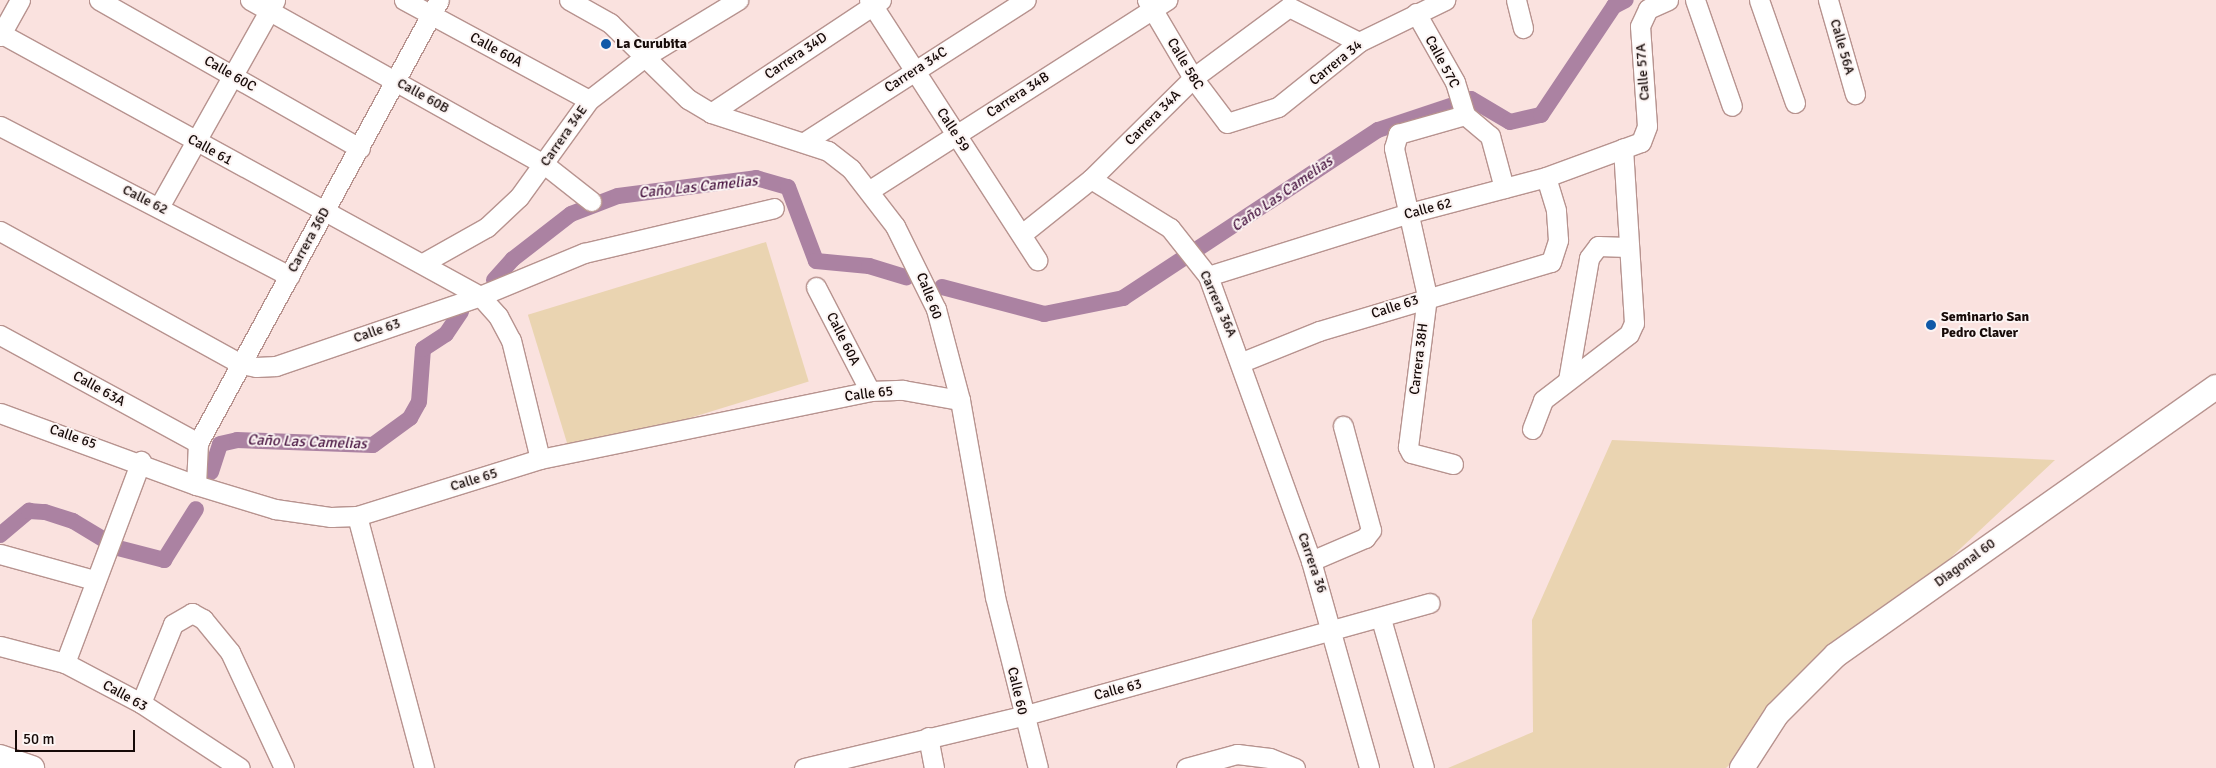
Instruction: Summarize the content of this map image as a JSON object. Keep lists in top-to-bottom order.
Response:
{
  "streets": {
    "main road": ["Diagonal 60"],
    "street": [
      "Calle 56A",
      "Calle 60A",
      "Carrera 34D",
      "Calle 57C",
      "Carrera 34",
      "Calle 58C",
      "Carrera 34C",
      "Calle 57A",
      "Calle 60C",
      "Carrera 34B",
      "Calle 60B",
      "Carrera 34A",
      "Calle 59",
      "Carrera 34E",
      "Calle 61",
      "Calle 62",
      "Carrera 36D",
      "Calle 60",
      "Carrera 36A",
      "Calle 63",
      "Carrera 38H",
      "Calle 63A",
      "Calle 65",
      "Carrera 36"
    ]
  },
  "crossings": [
    ["Calle 60A", "Carrera 34E"],
    ["Calle 60A", "Carrera 36D"],
    ["Calle 60A", "Calle 65"],
    ["Carrera 34D", "Calle 59"],
    ["Carrera 34D", "Calle 60"],
    ["Calle 57C", "Carrera 34"],
    ["Calle 57C", "Carrera 38H"],
    ["Carrera 34", "Calle 58C"],
    ["Carrera 34", "Carrera 34A"],
    ["Calle 58C", "Carrera 34B"],
    ["Calle 58C", "Carrera 34A"],
    ["Carrera 34C", "Calle 59"],
    ["Carrera 34C", "Calle 60"],
    ["Calle 57A", "Calle 62"],
    ["Calle 60C", "Carrera 36D"],
    ["Carrera 34B", "Calle 59"],
    ["Carrera 34B", "Calle 60"],
    ["Calle 60B", "Carrera 34E"],
    ["Calle 60B", "Carrera 36D"],
    ["Carrera 34A", "Calle 59"],
    ["Carrera 34A", "Carrera 36A"],
    ["Carrera 34E", "Calle 61"],
    ["Carrera 34E", "Calle 60"],
    ["Calle 61", "Carrera 36D"],
    ["Calle 62", "Carrera 36D"],
    ["Calle 62", "Carrera 36A"],
    ["Calle 62", "Calle 63"],
    ["Calle 62", "Carrera 38H"],
    ["Carrera 36D", "Calle 63"],
    ["Carrera 36D", "Calle 63A"],
    ["Carrera 36D", "Calle 65"],
    ["Calle 60", "Calle 63"],
    ["Calle 60", "Calle 65"],
    ["Carrera 36A", "Calle 63"],
    ["Carrera 36A", "Carrera 36"],
    ["Calle 63", "Carrera 38H"],
    ["Calle 63", "Carrera 36"]
  ],
  "water": ["Caño Las Camelias"],
  "places": ["La Curubita", "Seminario San Pedro Claver"],
  "scale_bar": "50 m"
}
